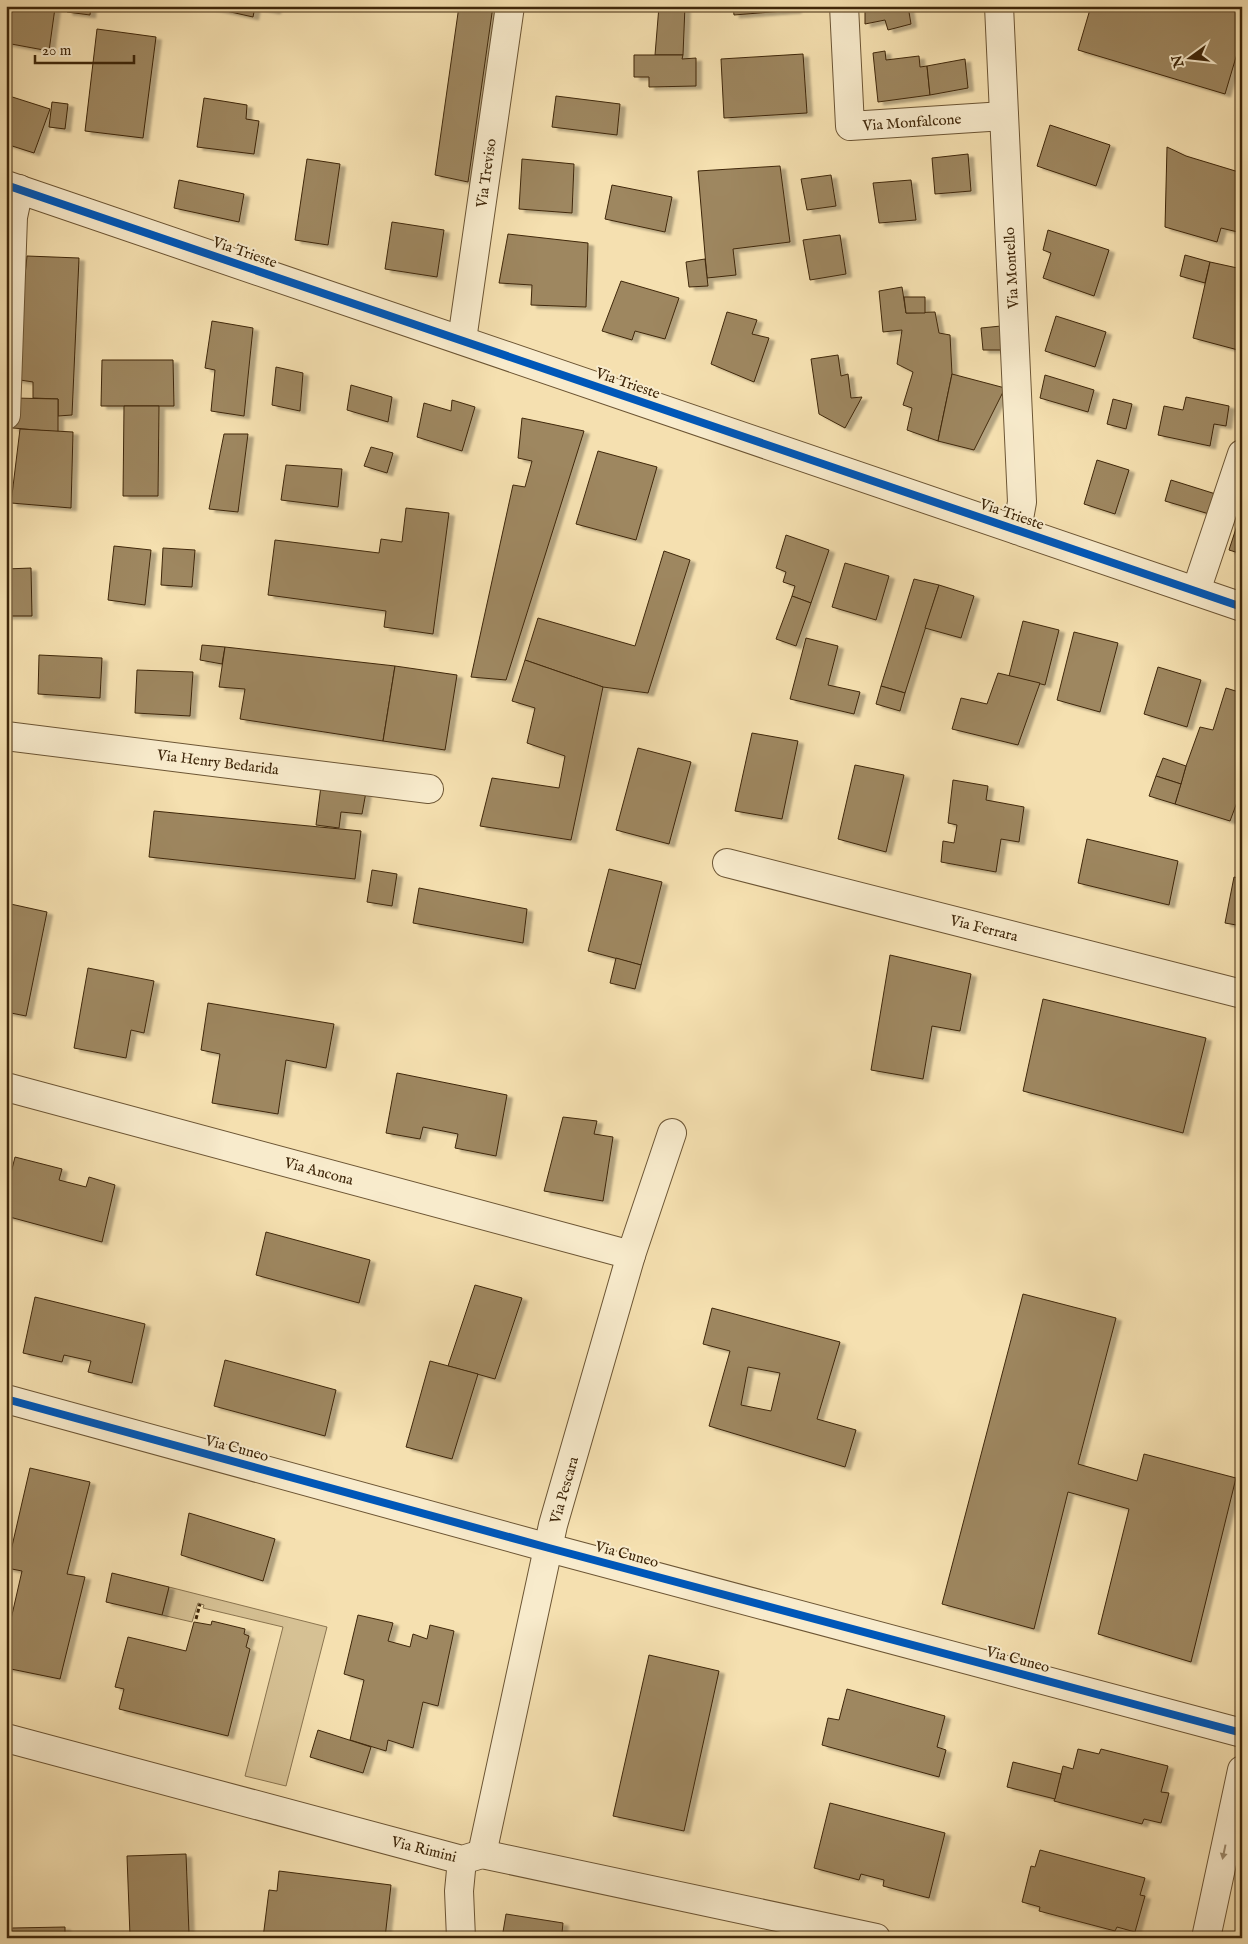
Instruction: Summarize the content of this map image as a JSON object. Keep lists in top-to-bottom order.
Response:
{
  "streets": {
    "street": [
      "Via Monfalcone",
      "Via Treviso",
      "Via Trieste",
      "Via Montello",
      "Via Henry Bedarida",
      "Via Ferrara",
      "Via Ancona",
      "Via Cuneo",
      "Via Pescara",
      "Via Rimini"
    ]
  },
  "crossings": [
    ["Via Monfalcone", "Via Montello"],
    ["Via Treviso", "Via Trieste"],
    ["Via Trieste", "Via Montello"],
    ["Via Ancona", "Via Pescara"],
    ["Via Cuneo", "Via Pescara"],
    ["Via Pescara", "Via Rimini"]
  ],
  "scale_bar": "20 m",
  "north": "left"
}
